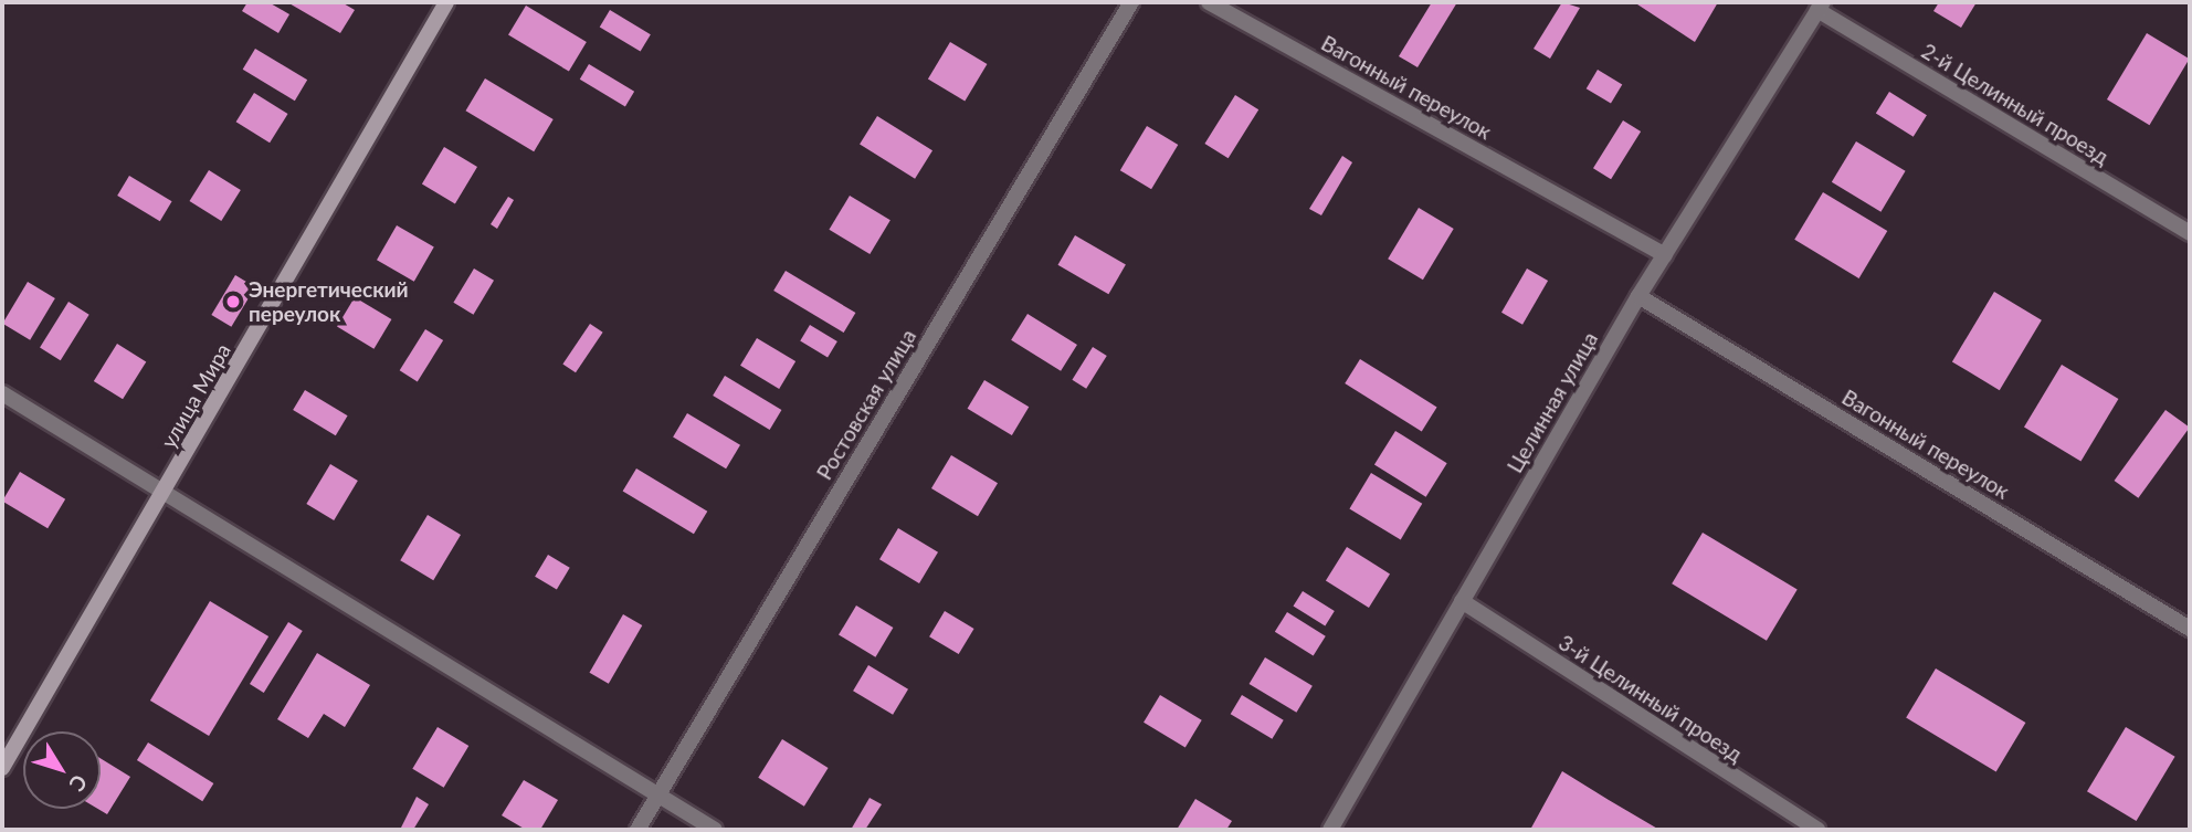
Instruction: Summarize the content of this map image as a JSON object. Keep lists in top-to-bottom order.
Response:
{
  "streets": {
    "street": [
      "Вагонный переулок",
      "2-й Целинный проезд",
      "улица Мира",
      "Целинная улица",
      "Ростовская улица",
      "3-й Целинный проезд"
    ]
  },
  "crossings": [
    ["Вагонный переулок", "Целинная улица"],
    ["2-й Целинный проезд", "Целинная улица"],
    ["Целинная улица", "3-й Целинный проезд"]
  ],
  "places": ["Энергетический переулок"],
  "north": "bottom right"
}
